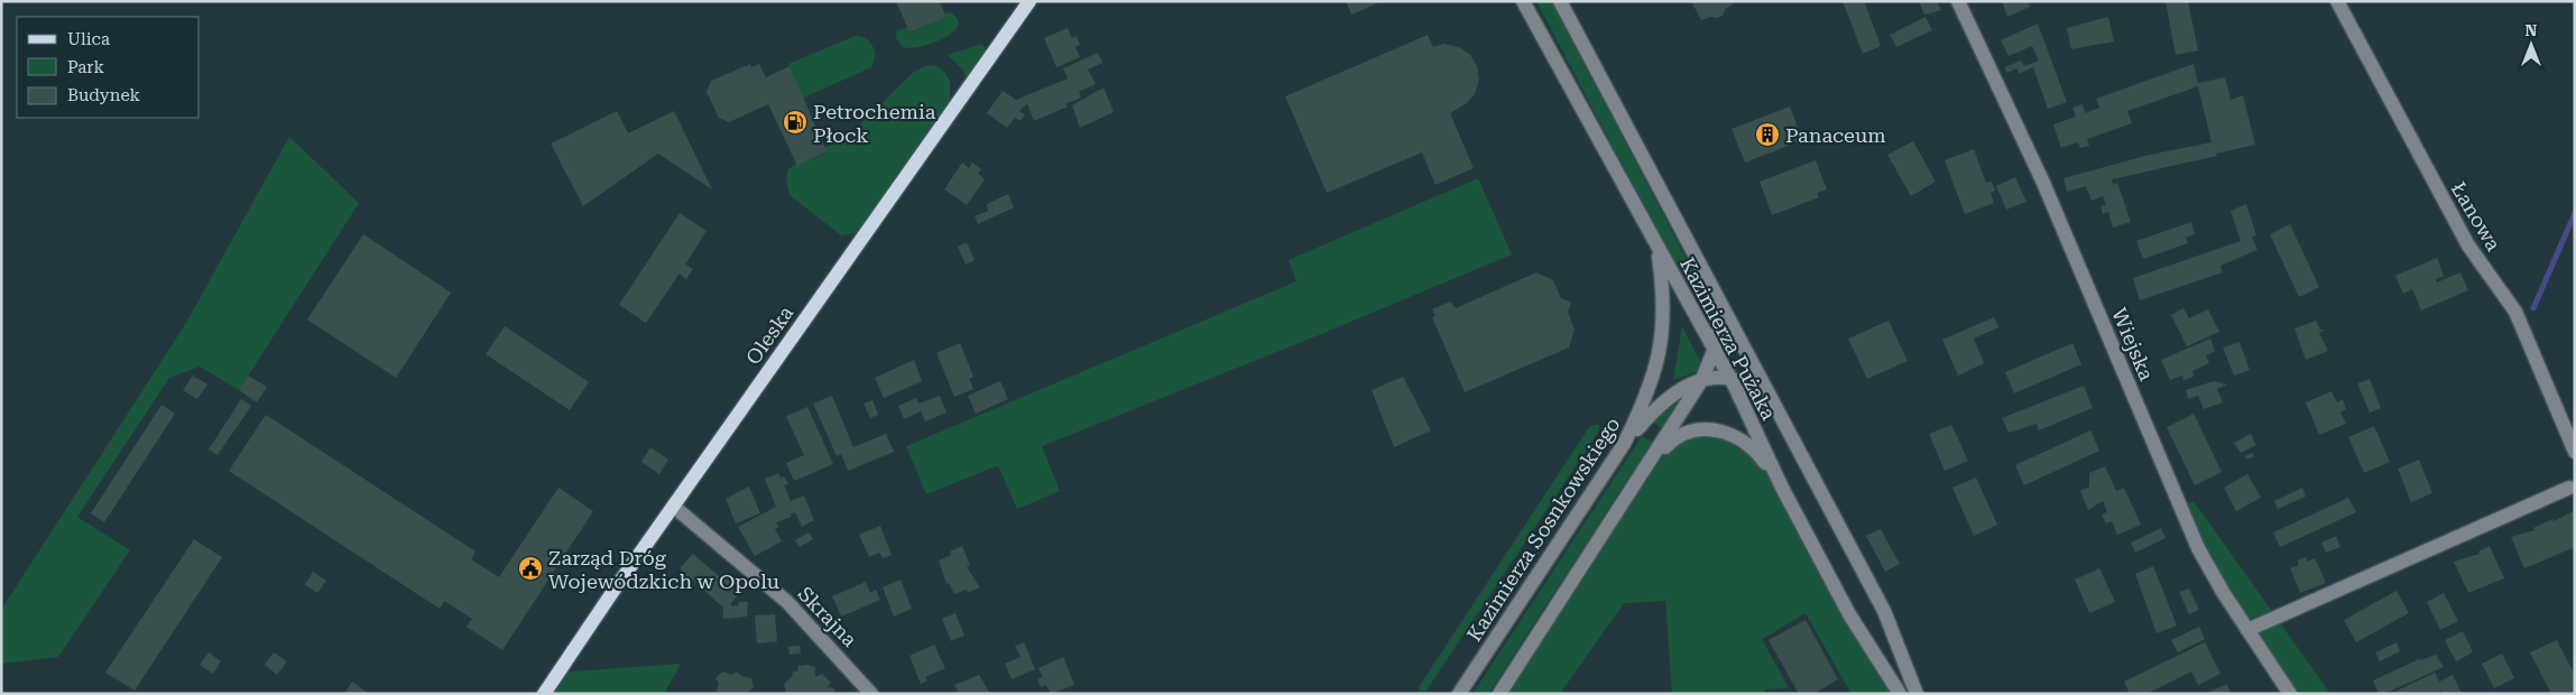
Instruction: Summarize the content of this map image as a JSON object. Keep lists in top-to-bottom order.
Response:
{
  "streets": {
    "main road": ["Oleska"],
    "street": [
      "Łanowa",
      "Kazimierza Pużaka",
      "Wiejska",
      "Kazimierza Sosnkowskiego",
      "Skrajna"
    ]
  },
  "crossings": [
    ["Oleska", "Skrajna"],
    ["Kazimierza Pużaka", "Kazimierza Sosnkowskiego"]
  ],
  "places": {
    "fuel station": ["Petrochemia Płock"],
    "building": ["Panaceum"],
    "public building": ["Zarząd Dróg Wojewódzkich w Opolu"]
  },
  "legend": ["Ulica", "Park", "Budynek"],
  "north": "top"
}
